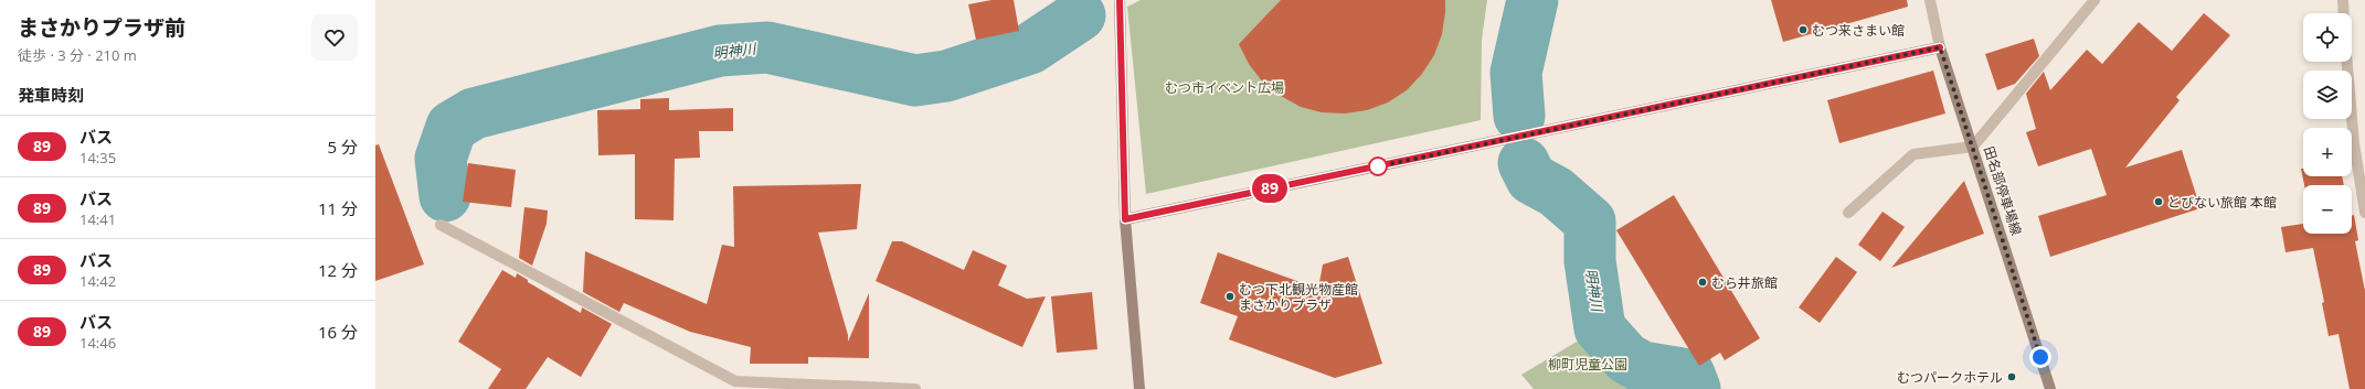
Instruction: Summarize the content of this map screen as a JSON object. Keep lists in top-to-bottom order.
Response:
{
  "streets": {
    "street": ["田名部停車場線"]
  },
  "water": ["明神川"],
  "parks": ["むつ市イベント広場", "柳町児童公園"],
  "places": [
    "むつ来さまい館",
    "とびない旅館 本館",
    "むら井旅館",
    "むつ下北観光物産館 まさかりプラザ",
    "むつパークホテル"
  ],
  "lines": ["bus line 89"],
  "page": {
    "heading": [
      ["まさかりプラザ前", "徒歩 · 3 分 · 210 m"],
      "発車時刻"
    ],
    "on_map": "89",
    "map_buttons": ["+", "−"],
    "list": [
      {
        "mark": "89",
        "name": "バス",
        "note": "14:35",
        "value": "5 分"
      },
      {
        "mark": "89",
        "name": "バス",
        "note": "14:41",
        "value": "11 分"
      },
      {
        "mark": "89",
        "name": "バス",
        "note": "14:42",
        "value": "12 分"
      },
      {
        "mark": "89",
        "name": "バス",
        "note": "14:46",
        "value": "16 分"
      }
    ]
  }
}
